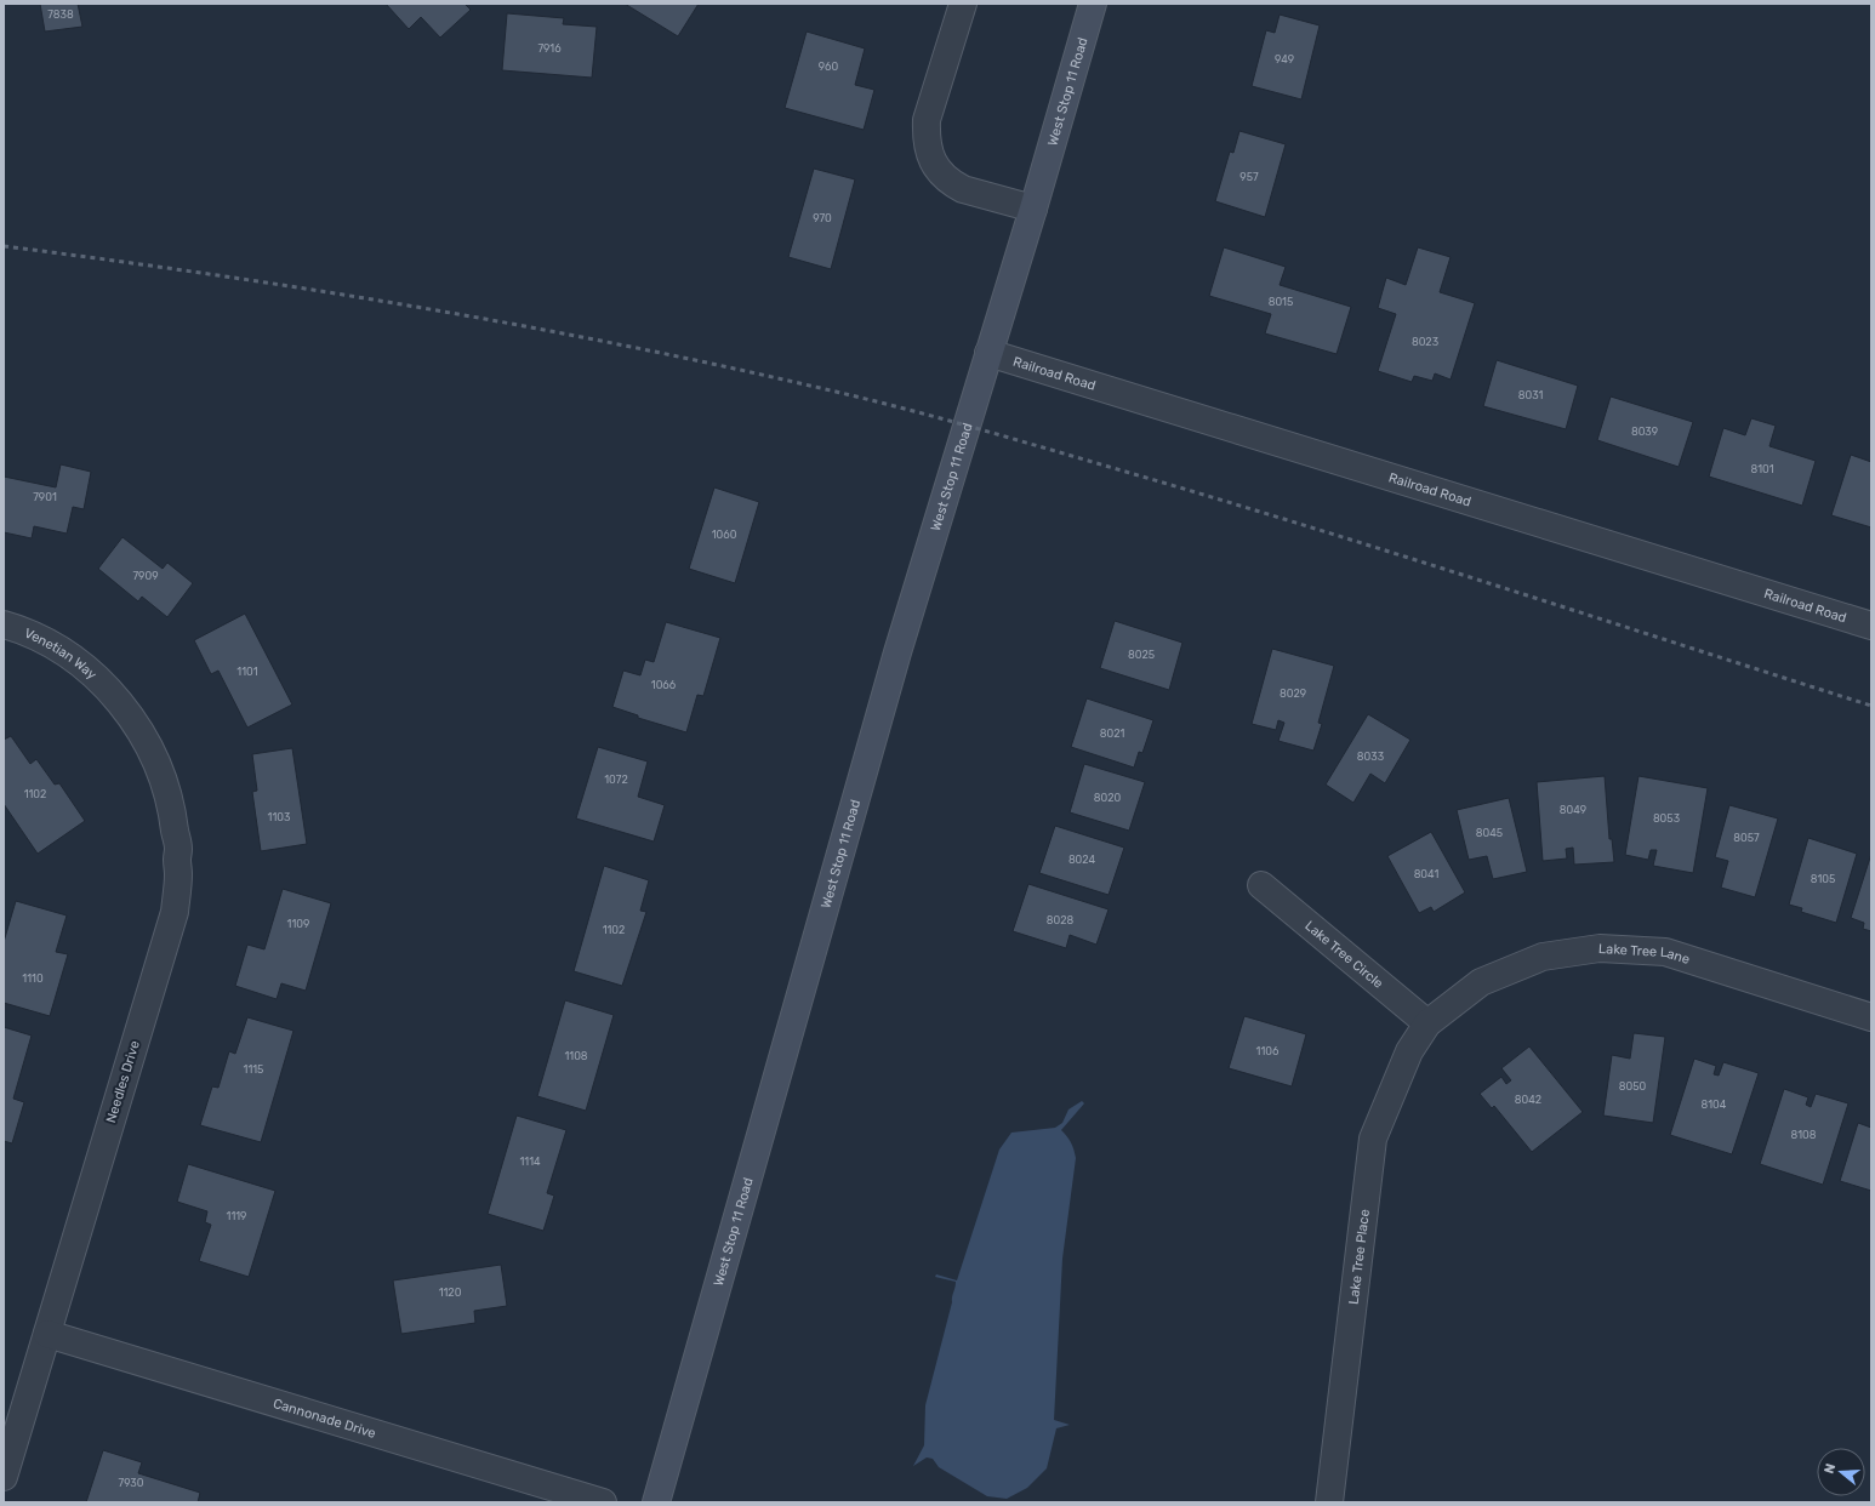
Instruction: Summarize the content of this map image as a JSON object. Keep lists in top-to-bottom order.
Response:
{
  "streets": {
    "main road": ["West Stop 11 Road"],
    "street": [
      "Railroad Road",
      "Venetian Way",
      "Lake Tree Circle",
      "Lake Tree Lane",
      "Needles Drive",
      "Lake Tree Place",
      "Cannonade Drive"
    ]
  },
  "crossings": [
    ["West Stop 11 Road", "Railroad Road"],
    ["Venetian Way", "Needles Drive"],
    ["Lake Tree Circle", "Lake Tree Lane"],
    ["Lake Tree Circle", "Lake Tree Place"],
    ["Lake Tree Lane", "Lake Tree Place"],
    ["Needles Drive", "Cannonade Drive"]
  ],
  "house_numbers": [
    "7838",
    "7916",
    "949",
    "960",
    "957",
    "970",
    "8015",
    "8023",
    "8031",
    "8039",
    "8101",
    "7901",
    "1060",
    "7909",
    "8025",
    "1101",
    "1066",
    "8029",
    "8021",
    "8033",
    "1072",
    "1102",
    "8020",
    "8049",
    "1103",
    "8053",
    "8045",
    "8057",
    "8024",
    "8041",
    "8105",
    "8028",
    "1109",
    "1102",
    "1110",
    "1106",
    "1108",
    "1115",
    "8050",
    "8042",
    "8104",
    "8108",
    "1114",
    "1119",
    "1120",
    "7930"
  ],
  "north": "left"
}
